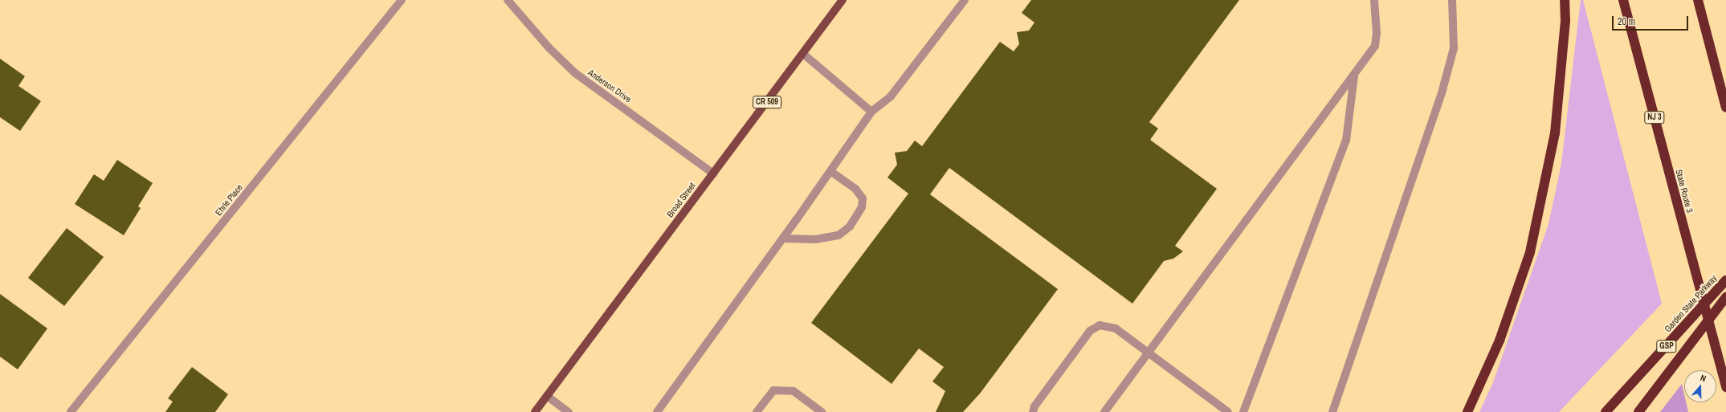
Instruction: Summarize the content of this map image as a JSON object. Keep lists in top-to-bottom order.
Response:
{
  "streets": {
    "highway": [
      "NJ 3",
      "State Route 3",
      "Garden State Parkway",
      "GSP"
    ],
    "main road": ["CR 509", "Broad Street"],
    "street": ["Anderson Drive", "Ehrle Place"]
  },
  "crossings": [
    ["Anderson Drive", "Broad Street"]
  ],
  "scale_bar": "20 m",
  "north": "top"
}
